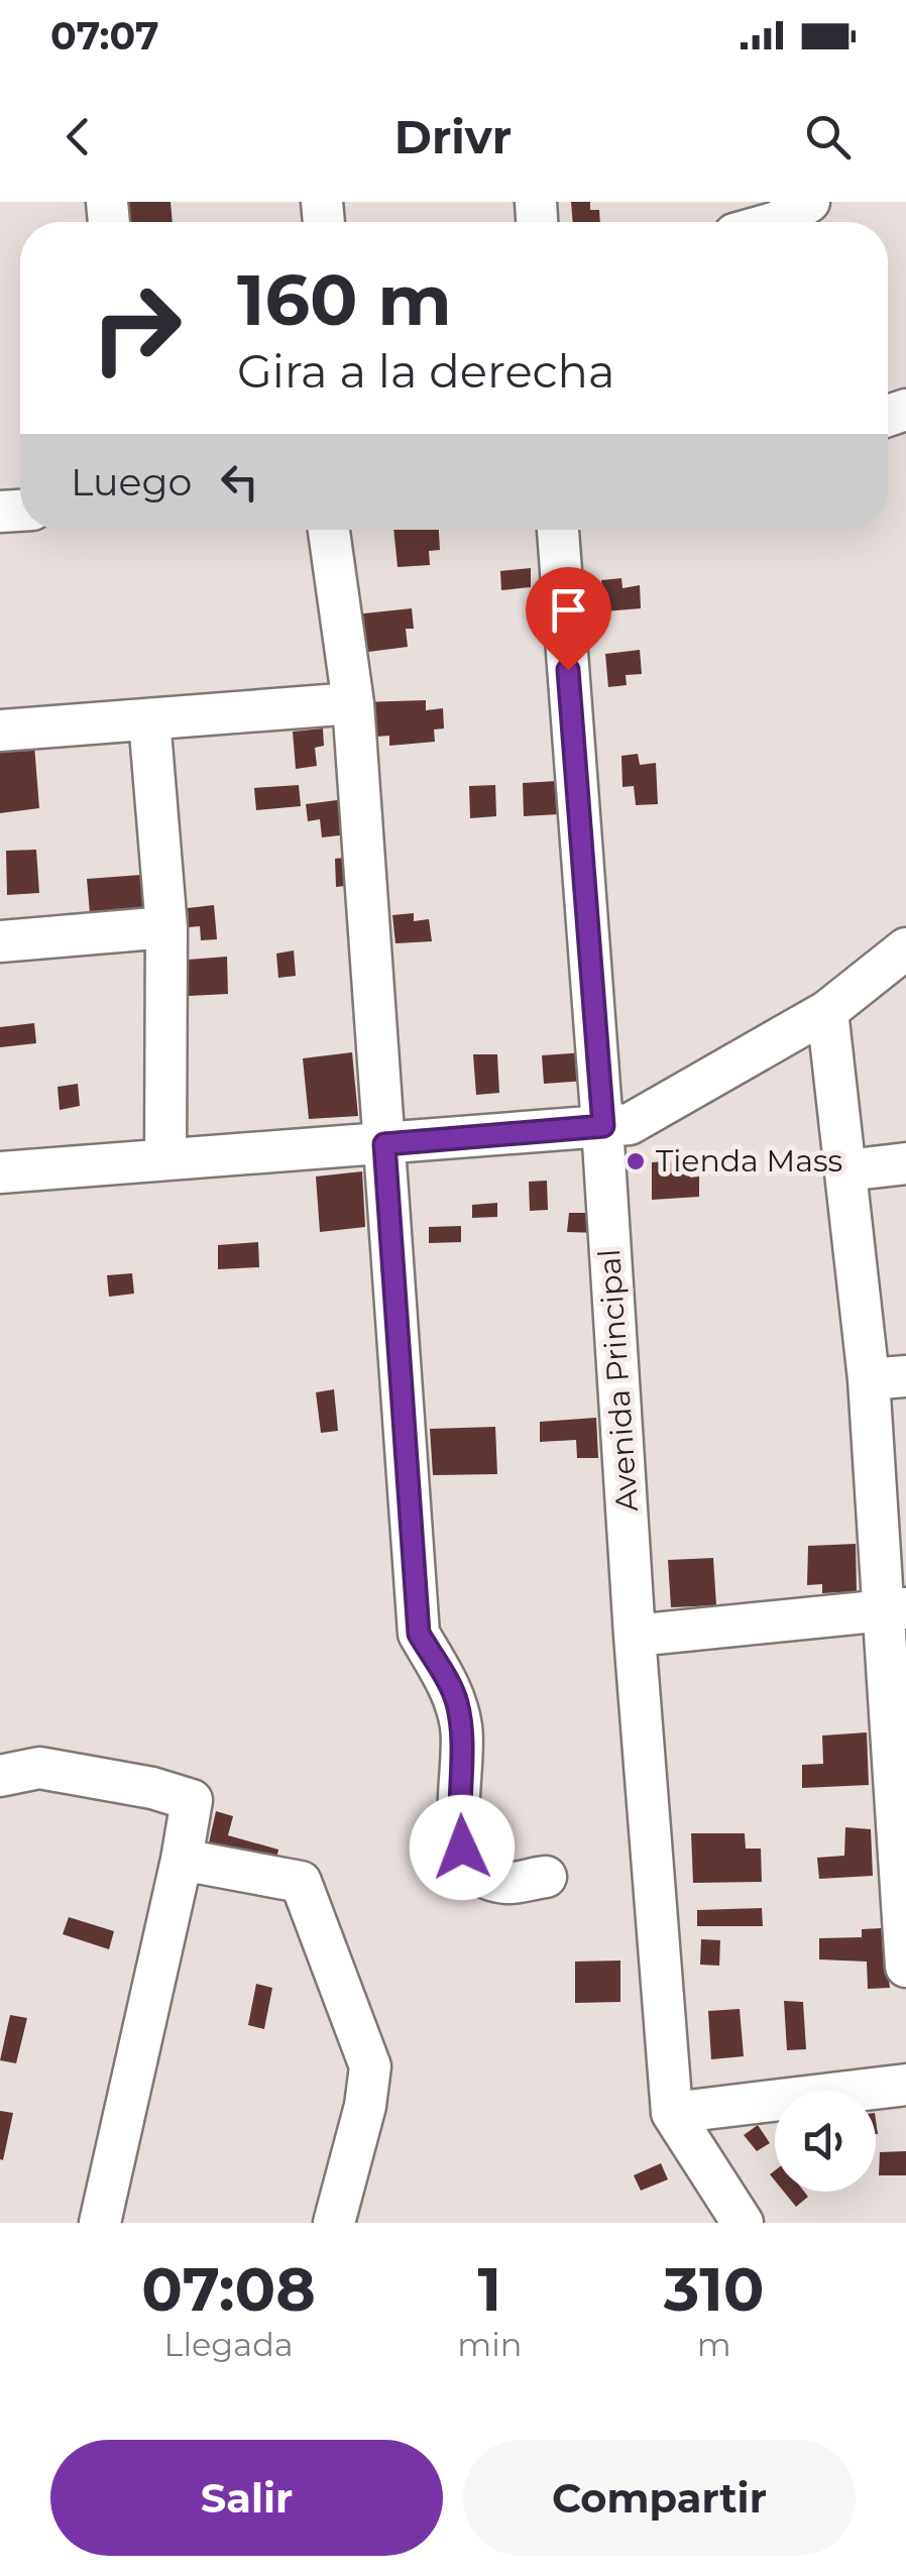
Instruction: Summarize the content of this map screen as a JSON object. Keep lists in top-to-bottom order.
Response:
{
  "streets": {
    "street": ["Avenida Principal"]
  },
  "places": ["Tienda Mass"],
  "page": {
    "status": "07:07",
    "header": "Drivr",
    "turn": ["160 m", "Gira a la derecha"],
    "then": "Luego",
    "eta": [
      "07:08",
      "Llegada",
      "1",
      "min",
      "310",
      "m"
    ],
    "buttons": ["Salir", "Compartir"]
  }
}
